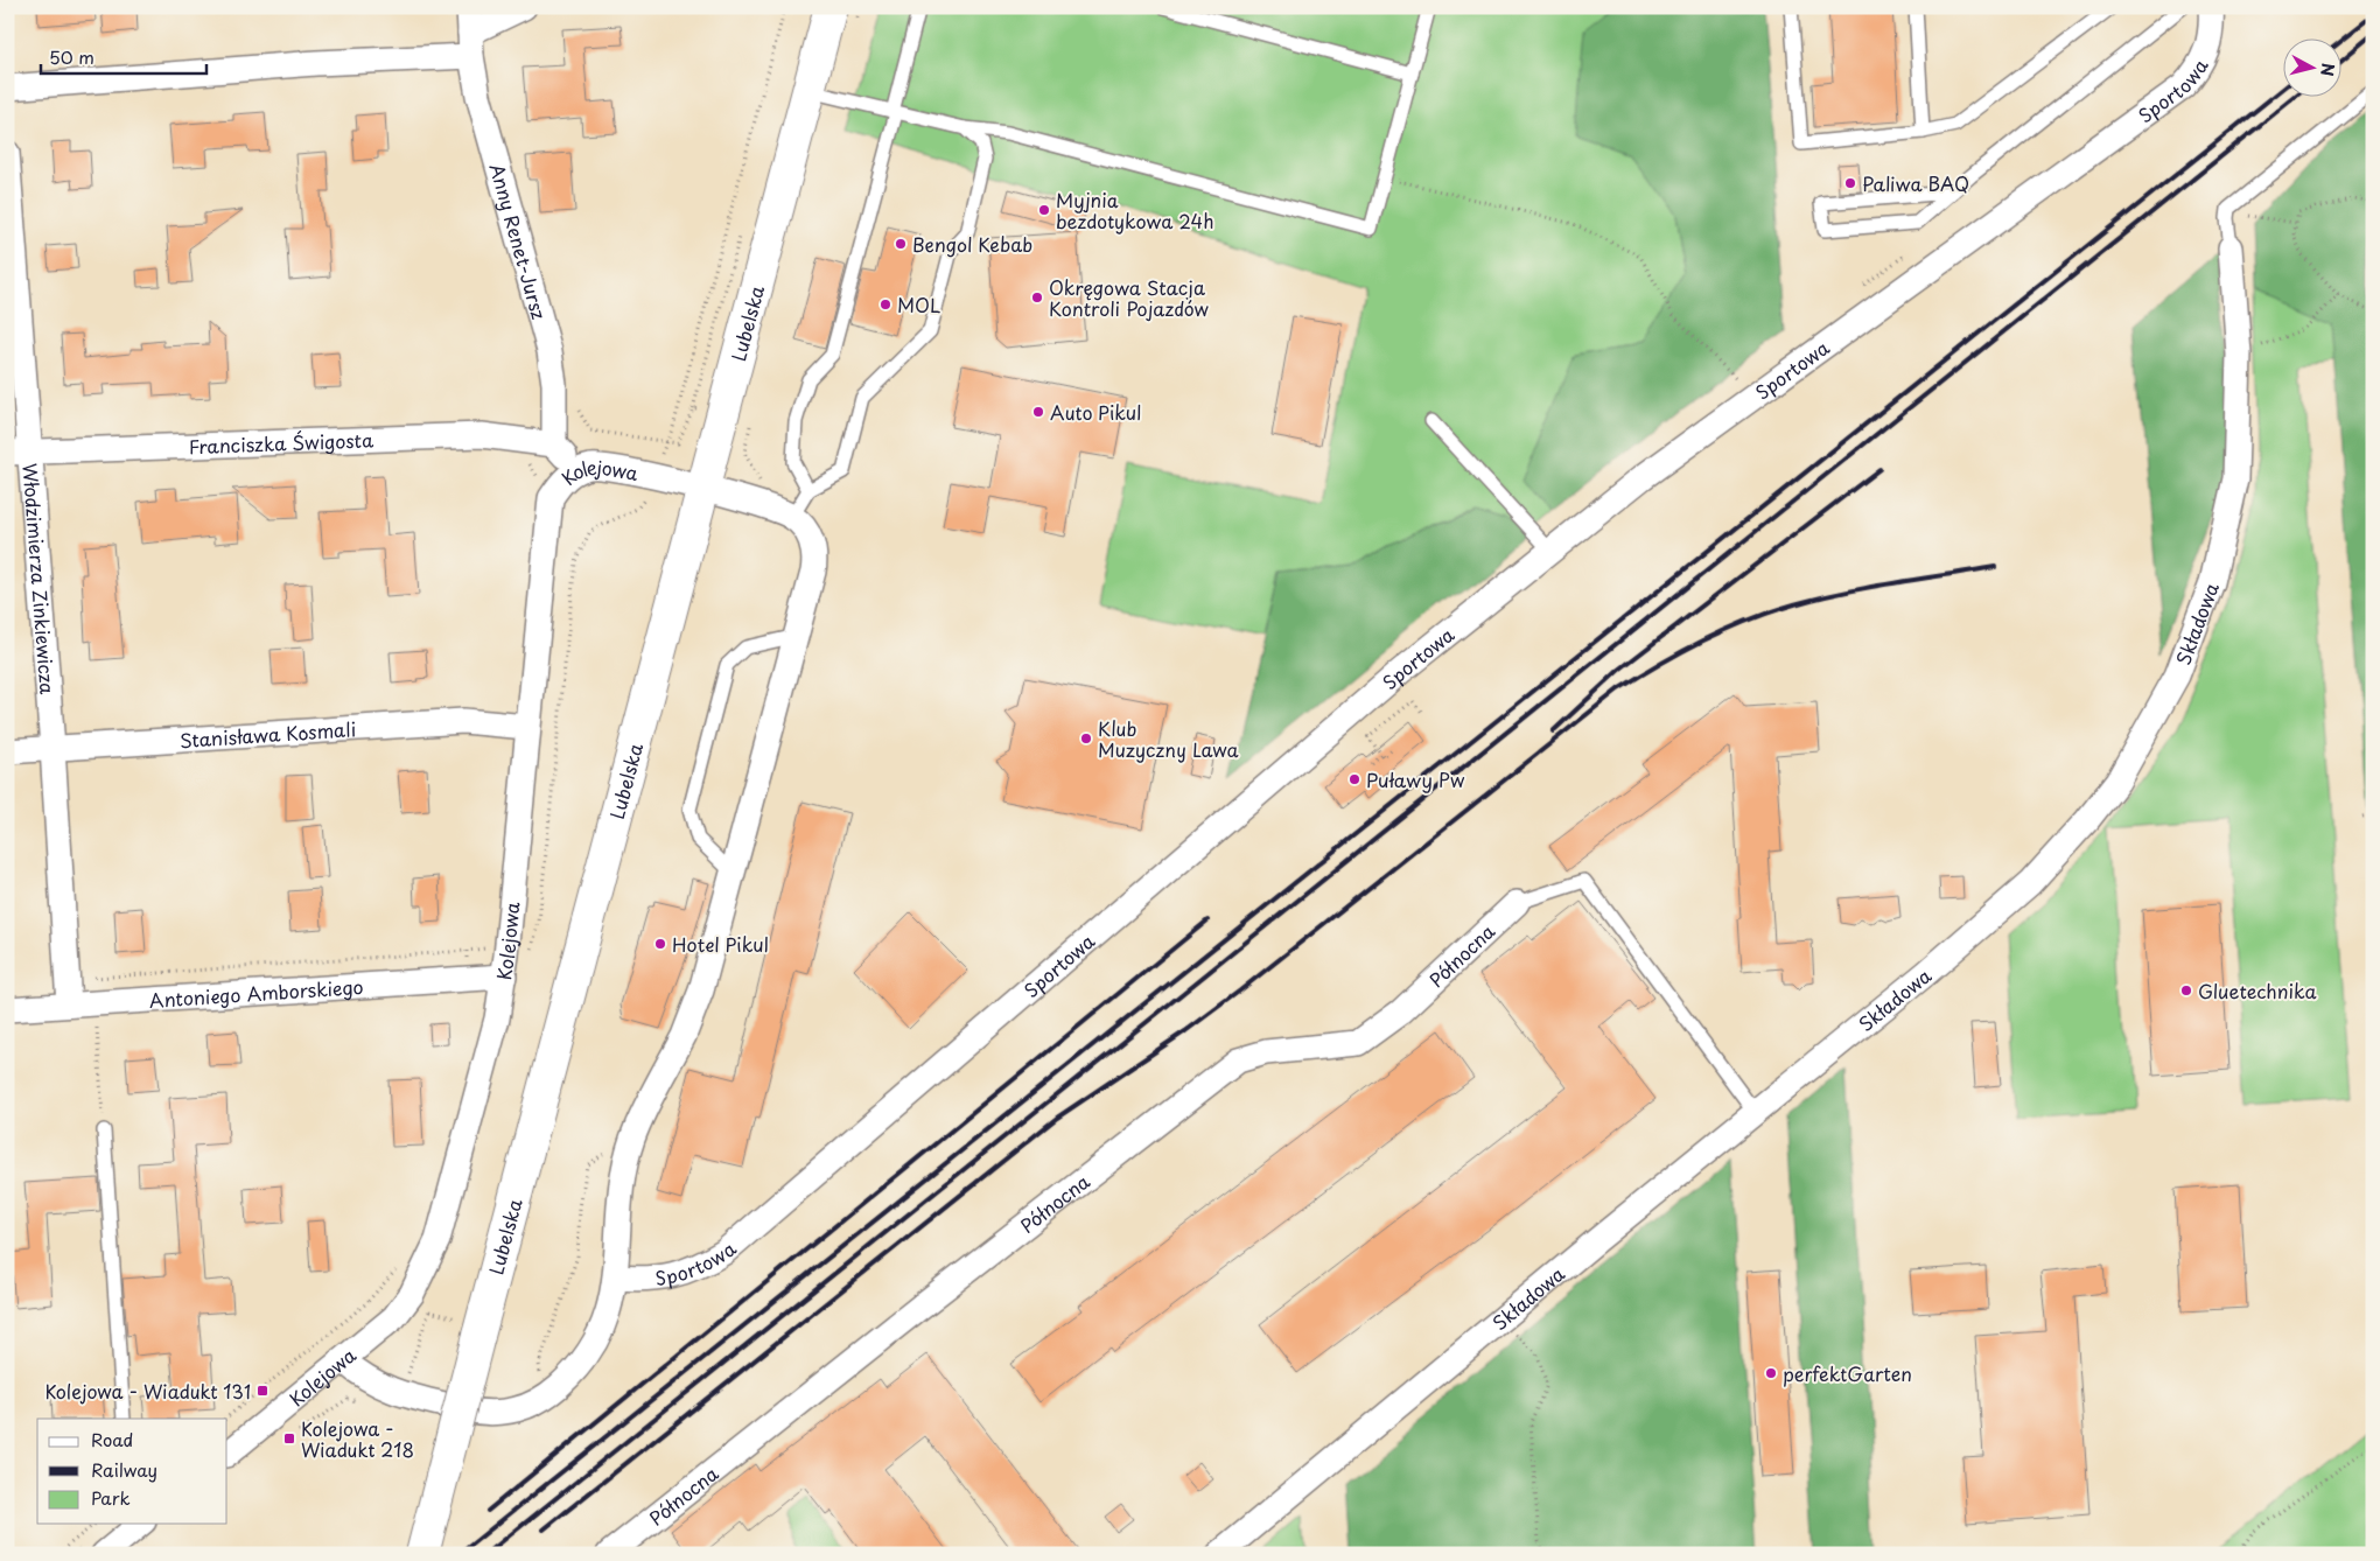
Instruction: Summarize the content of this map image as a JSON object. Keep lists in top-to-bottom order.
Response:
{
  "streets": {
    "main road": ["Lubelska"],
    "street": [
      "Sportowa",
      "Anny Renet-Jursz",
      "Franciszka Świgosta",
      "Kolejowa",
      "Włodzimierza Zinkiewicza",
      "Składowa",
      "Stanisława Kosmali",
      "Północna",
      "Antoniego Amborskiego"
    ]
  },
  "crossings": [
    ["Anny Renet-Jursz", "Franciszka Świgosta"],
    ["Lubelska", "Kolejowa"],
    ["Franciszka Świgosta", "Włodzimierza Zinkiewicza"],
    ["Kolejowa", "Stanisława Kosmali"],
    ["Kolejowa", "Antoniego Amborskiego"],
    ["Włodzimierza Zinkiewicza", "Stanisława Kosmali"],
    ["Włodzimierza Zinkiewicza", "Antoniego Amborskiego"]
  ],
  "places": {
    "other": [
      "Paliwa BAQ",
      "Myjnia bezdotykowa 24h",
      "Bengol Kebab",
      "Okręgowa Stacja Kontroli Pojazdów",
      "MOL",
      "Auto Pikul",
      "Klub Muzyczny Lawa",
      "Puławy Pw",
      "Hotel Pikul",
      "Gluetechnika",
      "perfektGarten"
    ],
    "transit": ["Kolejowa - Wiadukt 131", "Kolejowa - Wiadukt 218"]
  },
  "legend": ["Road", "Railway", "Park"],
  "scale_bar": "50 m",
  "north": "right"
}
